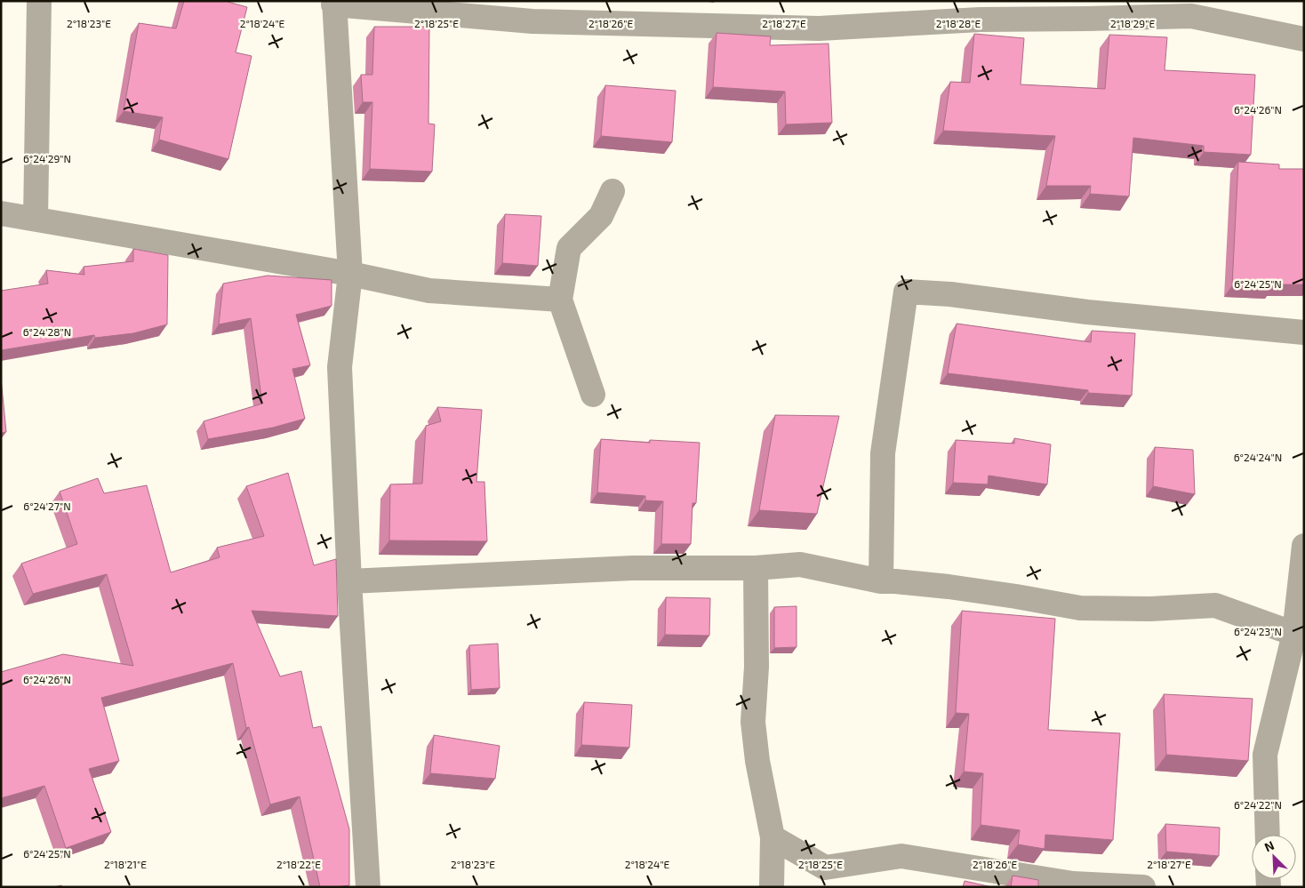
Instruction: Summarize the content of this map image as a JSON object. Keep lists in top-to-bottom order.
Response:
{
  "north": "top left",
  "coordinates": [
    "2°18'23\"E",
    "2°18'24\"E",
    "2°18'25\"E",
    "2°18'29\"E",
    "2°18'26\"E",
    "2°18'27\"E",
    "2°18'28\"E",
    "6°24'26\"N",
    "6°24'29\"N",
    "6°24'25\"N",
    "6°24'28\"N",
    "6°24'24\"N",
    "6°24'27\"N",
    "6°24'23\"N",
    "6°24'22\"N",
    "2°18'21\"E",
    "2°18'22\"E"
  ]
}
